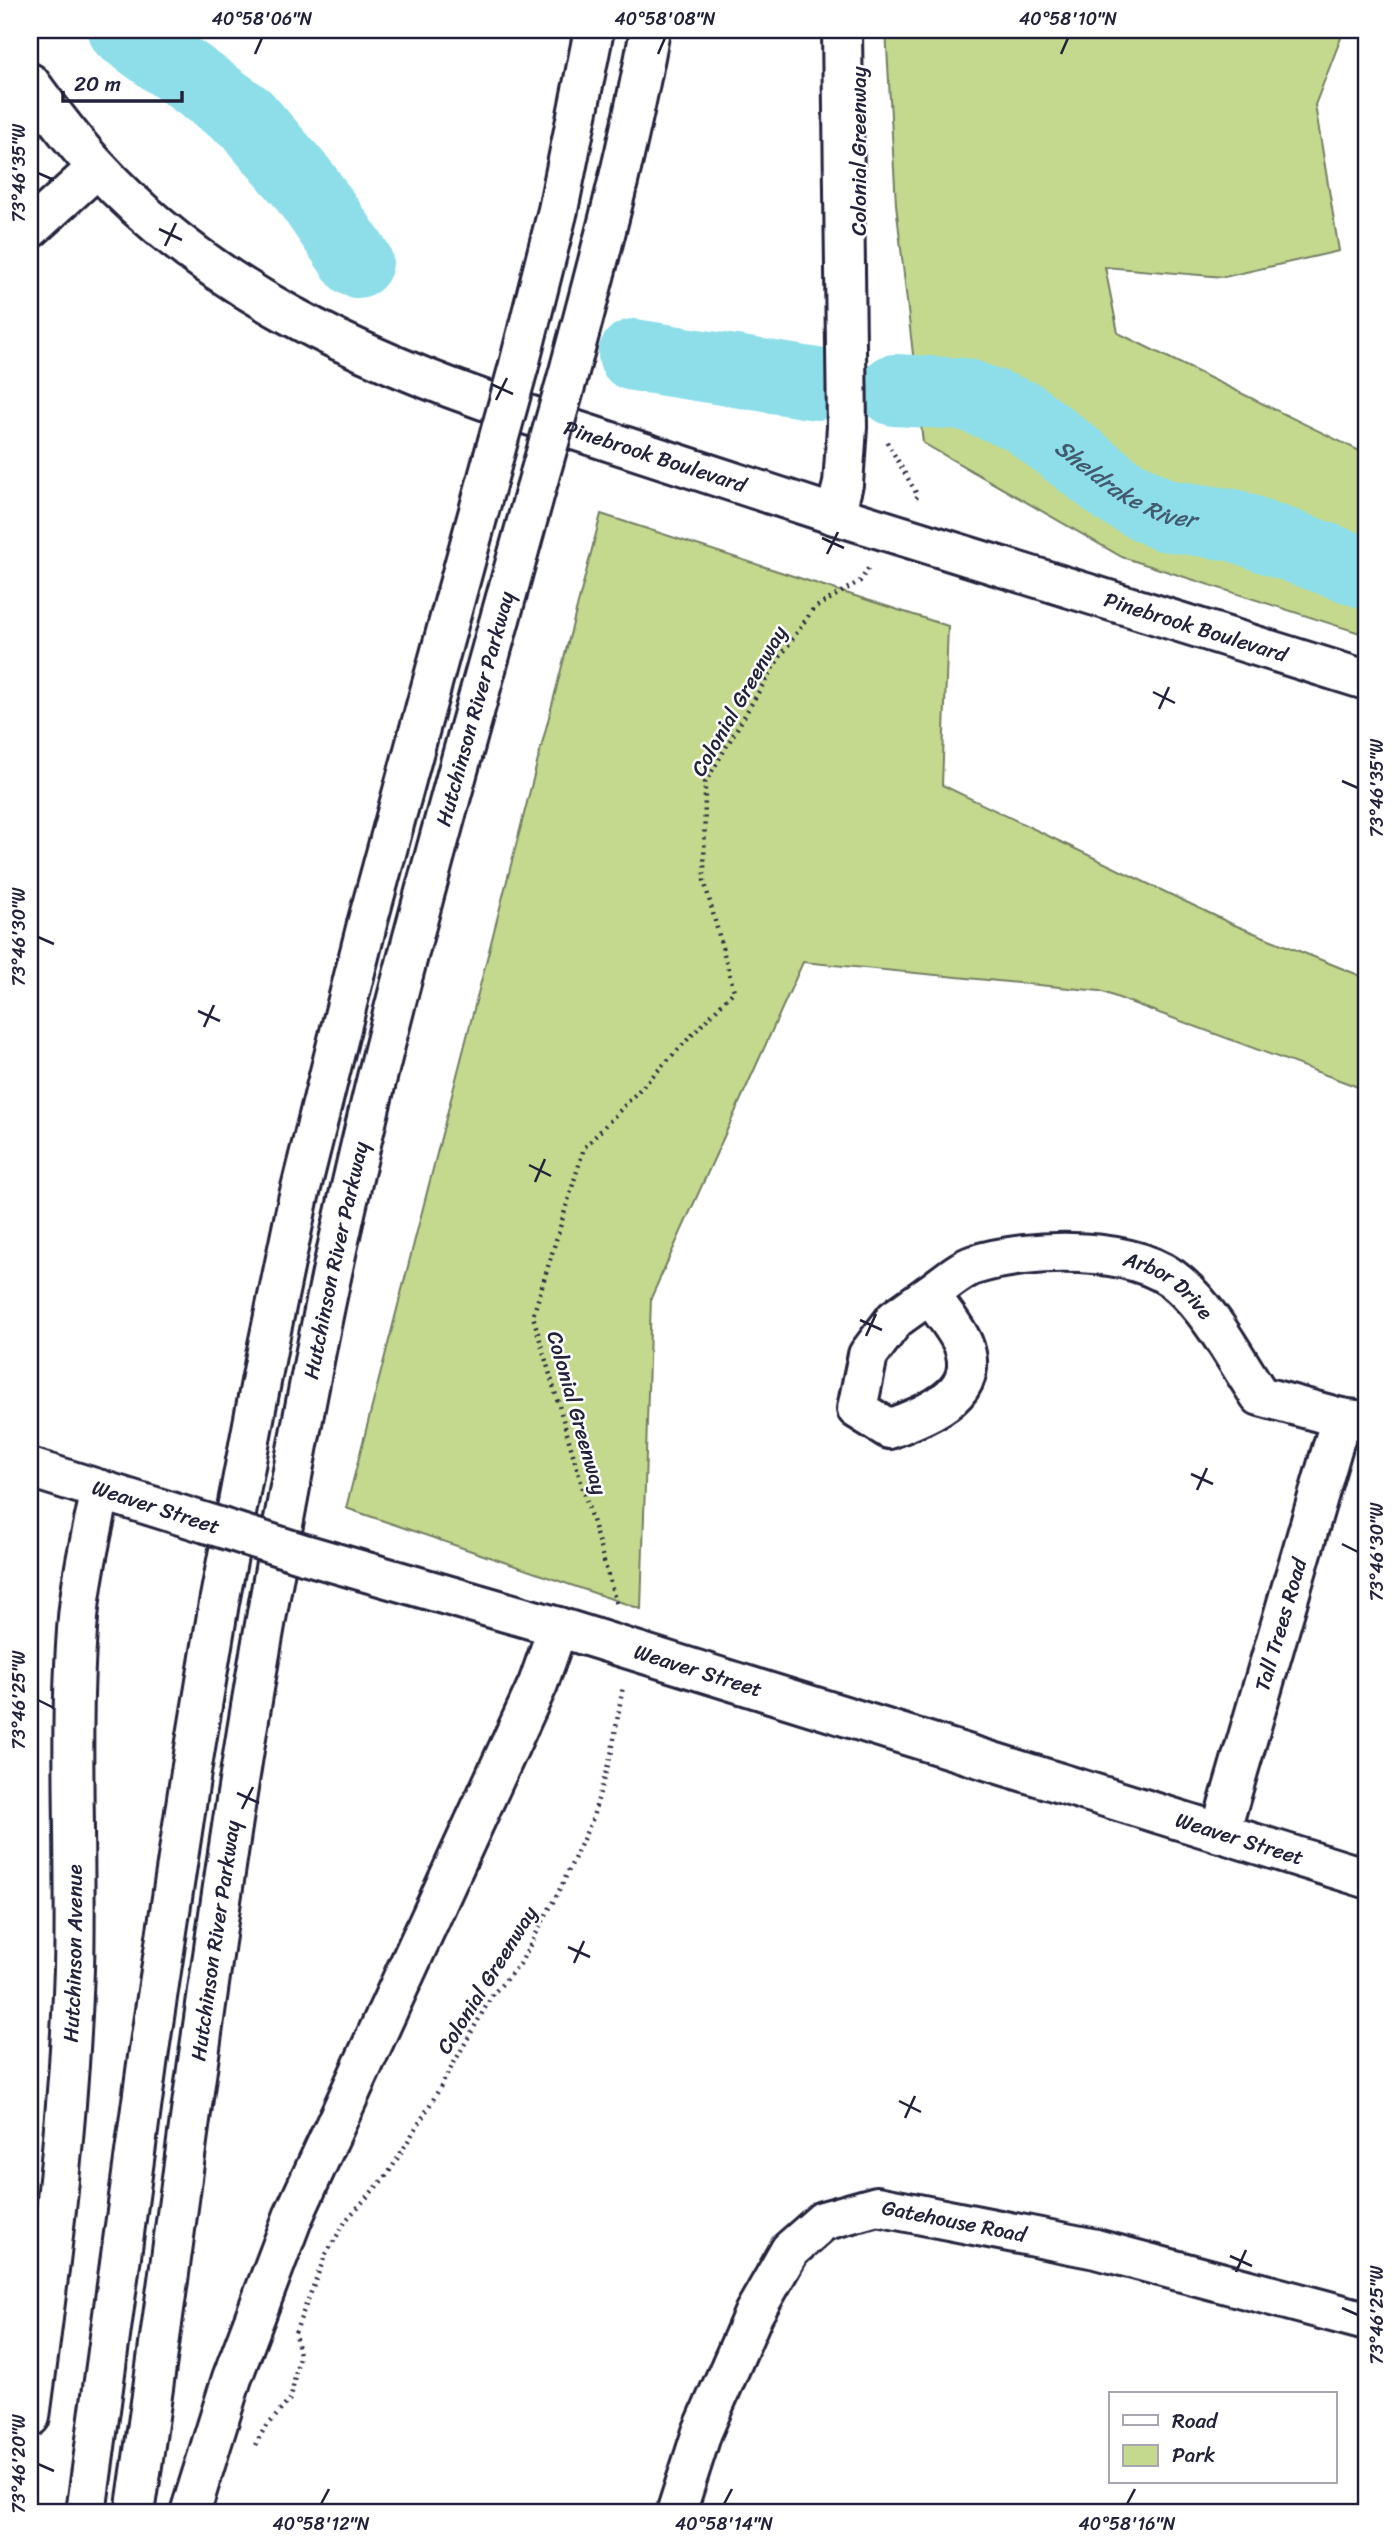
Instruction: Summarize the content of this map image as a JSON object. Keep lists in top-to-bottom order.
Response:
{
  "streets": {
    "main road": [
      "Pinebrook Boulevard",
      "Hutchinson River Parkway",
      "Arbor Drive",
      "Weaver Street",
      "Tall Trees Road",
      "Hutchinson Avenue",
      "Gatehouse Road"
    ],
    "path": ["Colonial Greenway"]
  },
  "crossings": [
    ["Colonial Greenway", "Pinebrook Boulevard"],
    ["Colonial Greenway", "Weaver Street"],
    ["Arbor Drive", "Tall Trees Road"],
    ["Weaver Street", "Tall Trees Road"],
    ["Weaver Street", "Hutchinson Avenue"]
  ],
  "water": ["Sheldrake River"],
  "legend": ["Road", "Park"],
  "scale_bar": "20 m",
  "coordinates": [
    "40°58'06\"N",
    "40°58'08\"N",
    "40°58'10\"N",
    "73°46'35\"W",
    "73°46'30\"W",
    "73°46'25\"W",
    "73°46'20\"W",
    "40°58'12\"N",
    "40°58'14\"N",
    "40°58'16\"N"
  ]
}
